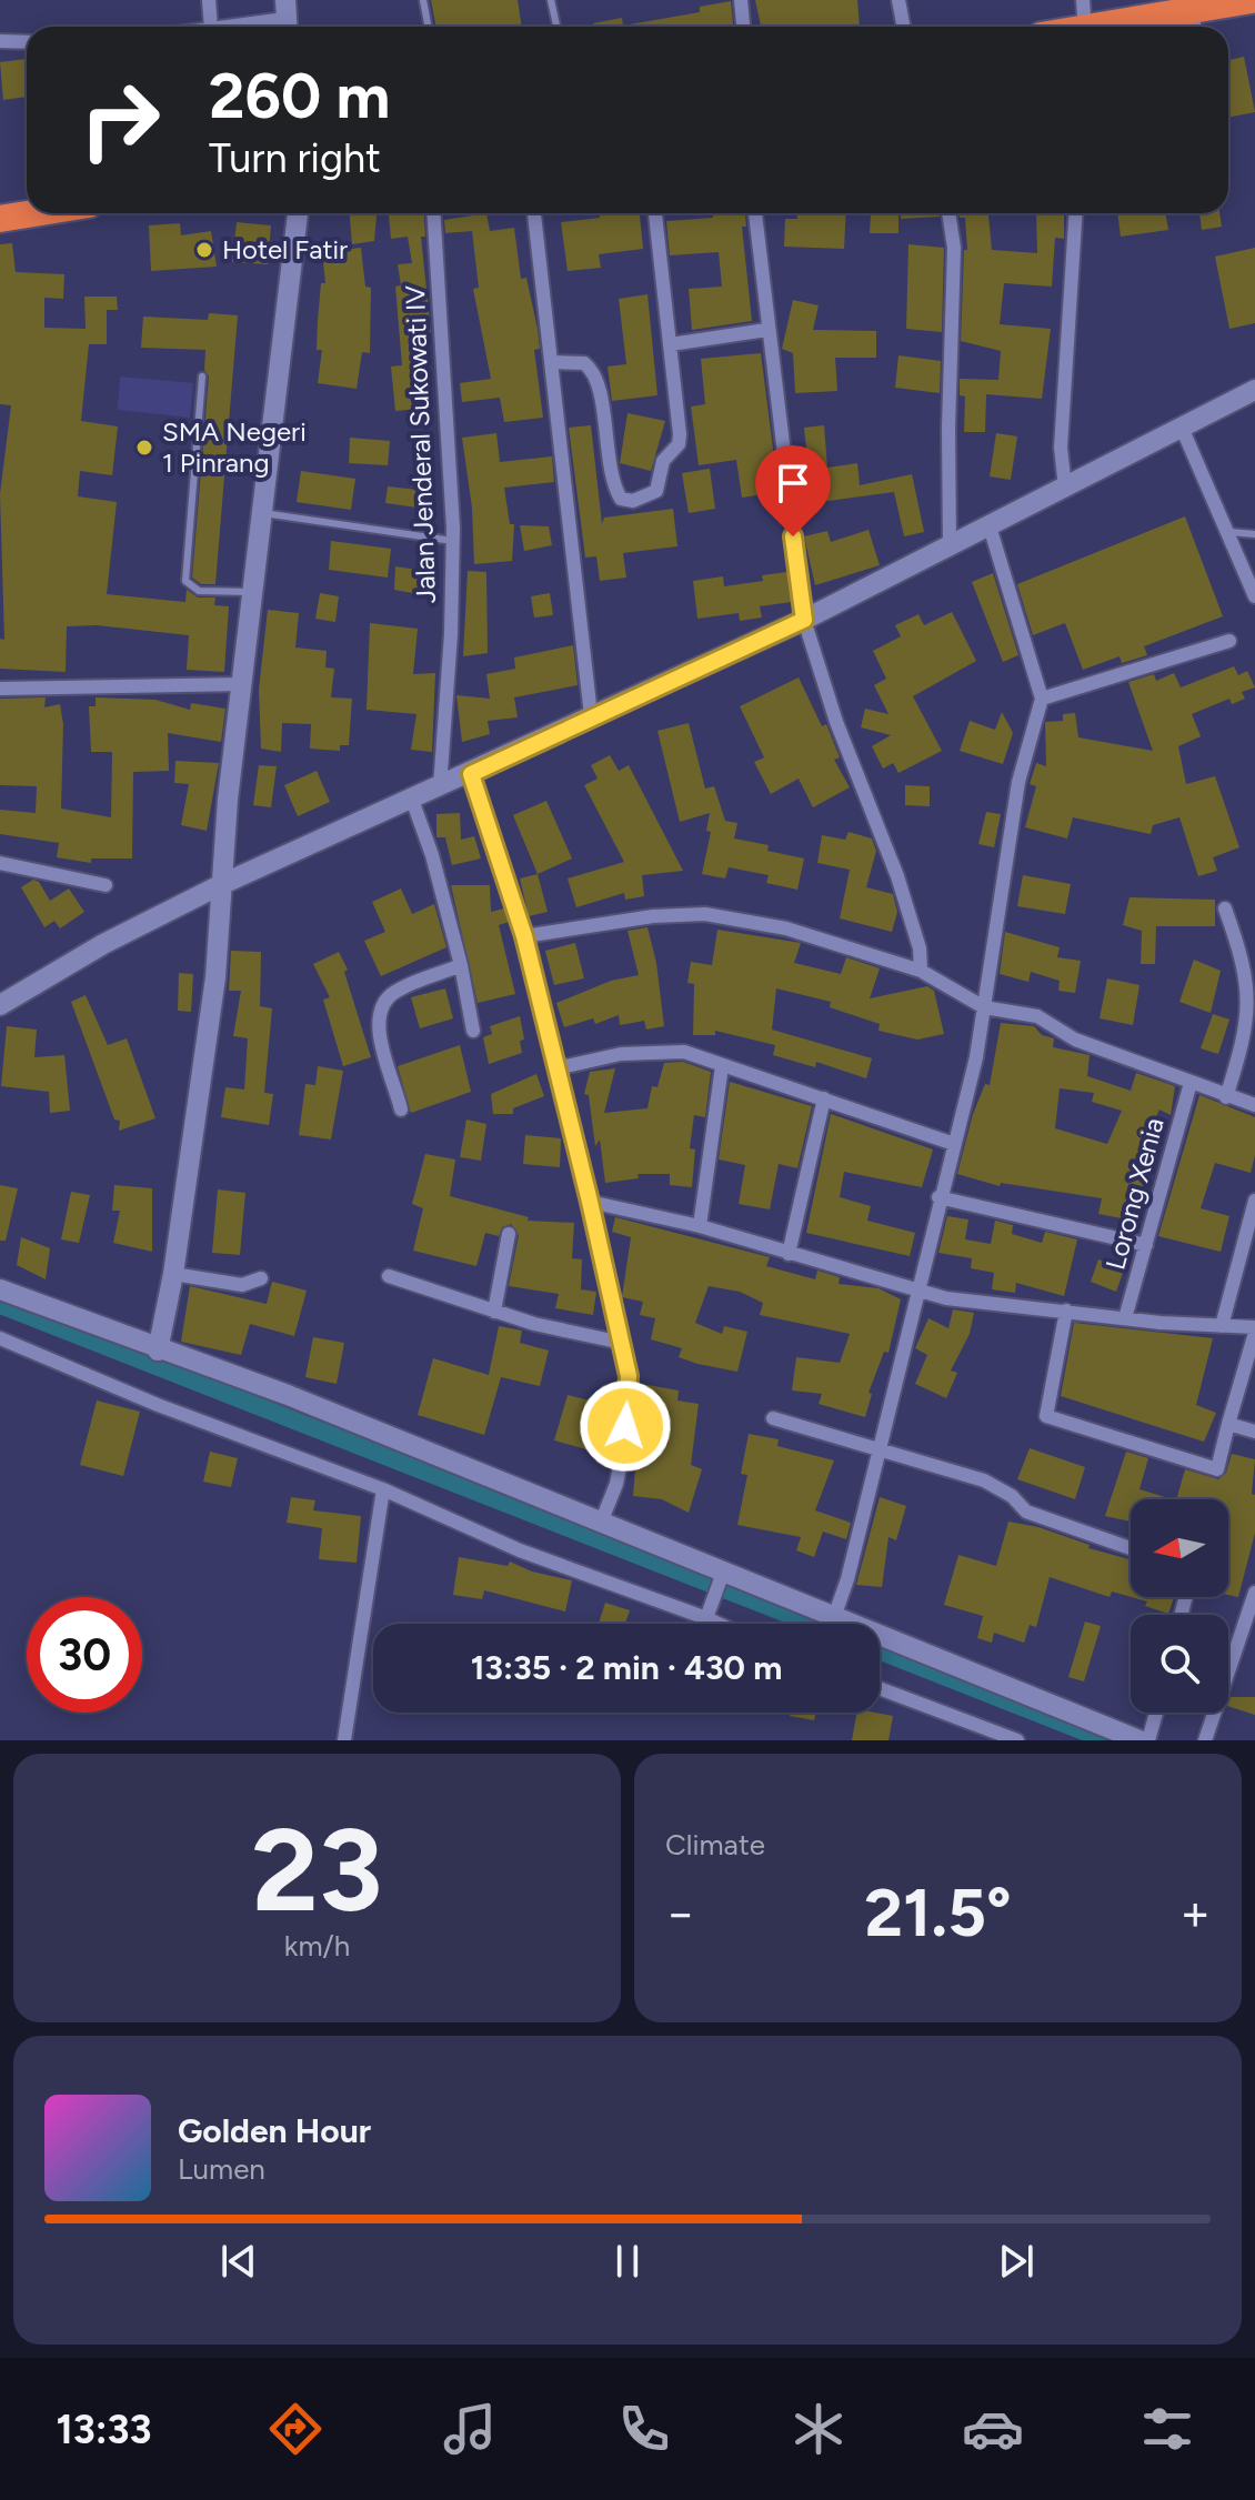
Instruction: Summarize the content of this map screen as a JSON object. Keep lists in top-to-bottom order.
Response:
{
  "streets": {
    "street": ["Jalan Jenderal Sukowati IV", "Lorong Xenia"]
  },
  "places": ["Hotel Fatir", "SMA Negeri 1 Pinrang"],
  "north": "left",
  "page": {
    "turn": ["260 m", "Turn right"],
    "limit": "30",
    "trip": "13:35 · 2 min · 430 m",
    "tile": [
      ["23", "km/h"],
      "Climate"
    ],
    "heat": ["−", "21.5°", "+"],
    "song": ["Golden Hour", "Lumen"],
    "tabs": "13:33"
  }
}
